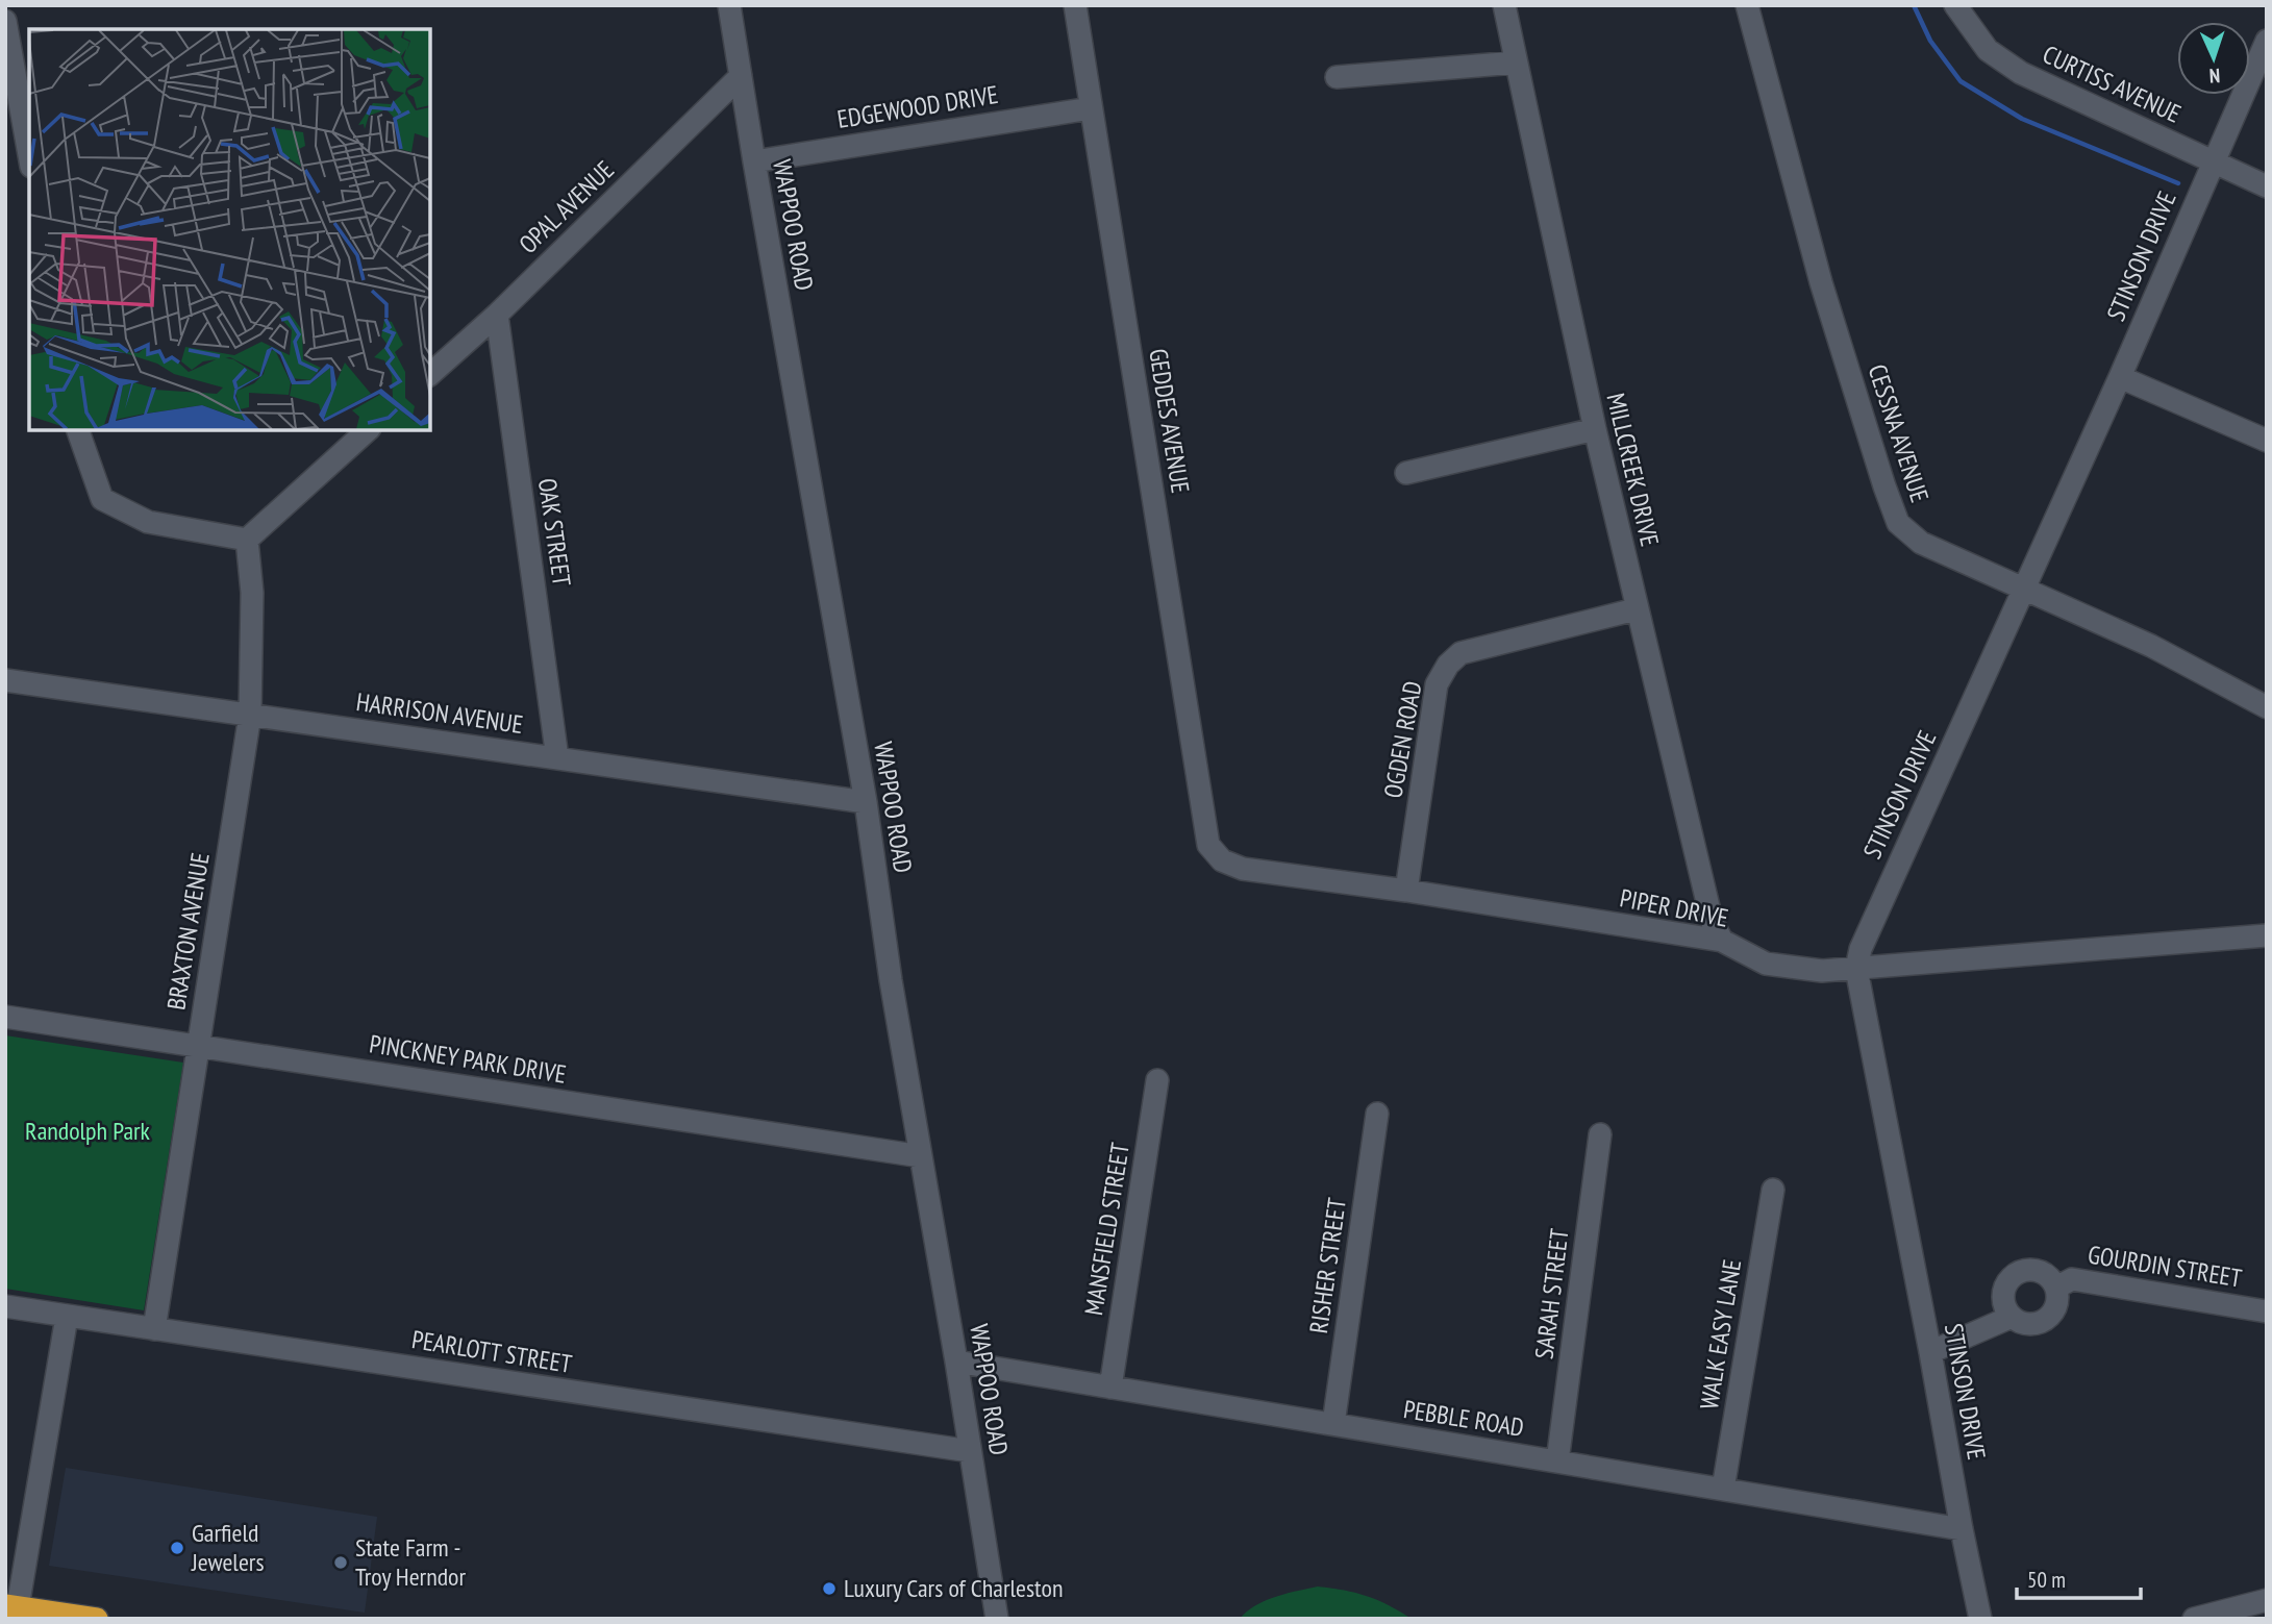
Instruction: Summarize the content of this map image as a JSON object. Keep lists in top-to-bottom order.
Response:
{
  "streets": {
    "street": [
      "CURTISS AVENUE",
      "EDGEWOOD DRIVE",
      "OPAL AVENUE",
      "WAPPOO ROAD",
      "STINSON DRIVE",
      "GEDDES AVENUE",
      "CESSNA AVENUE",
      "MILLCREEK DRIVE",
      "OAK STREET",
      "HARRISON AVENUE",
      "OGDEN ROAD",
      "PIPER DRIVE",
      "BRAXTON AVENUE",
      "PINCKNEY PARK DRIVE",
      "MANSFIELD STREET",
      "RISHER STREET",
      "GOURDIN STREET",
      "SARAH STREET",
      "WALK EASY LANE",
      "PEARLOTT STREET",
      "PEBBLE ROAD"
    ]
  },
  "crossings": [
    ["CURTISS AVENUE", "STINSON DRIVE"],
    ["EDGEWOOD DRIVE", "WAPPOO ROAD"],
    ["EDGEWOOD DRIVE", "GEDDES AVENUE"],
    ["OPAL AVENUE", "WAPPOO ROAD"],
    ["OPAL AVENUE", "OAK STREET"],
    ["WAPPOO ROAD", "HARRISON AVENUE"],
    ["WAPPOO ROAD", "PINCKNEY PARK DRIVE"],
    ["WAPPOO ROAD", "PEARLOTT STREET"],
    ["WAPPOO ROAD", "PEBBLE ROAD"],
    ["STINSON DRIVE", "CESSNA AVENUE"],
    ["STINSON DRIVE", "PIPER DRIVE"],
    ["STINSON DRIVE", "GOURDIN STREET"],
    ["STINSON DRIVE", "PEBBLE ROAD"],
    ["GEDDES AVENUE", "PIPER DRIVE"],
    ["MILLCREEK DRIVE", "OGDEN ROAD"],
    ["MILLCREEK DRIVE", "PIPER DRIVE"],
    ["OAK STREET", "HARRISON AVENUE"],
    ["HARRISON AVENUE", "BRAXTON AVENUE"],
    ["OGDEN ROAD", "PIPER DRIVE"],
    ["BRAXTON AVENUE", "PINCKNEY PARK DRIVE"],
    ["BRAXTON AVENUE", "PEARLOTT STREET"],
    ["MANSFIELD STREET", "PEBBLE ROAD"],
    ["RISHER STREET", "PEBBLE ROAD"],
    ["SARAH STREET", "PEBBLE ROAD"],
    ["WALK EASY LANE", "PEBBLE ROAD"]
  ],
  "parks": ["Randolph Park"],
  "places": ["Garfield Jewelers", "State Farm - Troy Herndor", "Luxury Cars of Charleston"],
  "scale_bar": "50 m",
  "north": "bottom"
}
